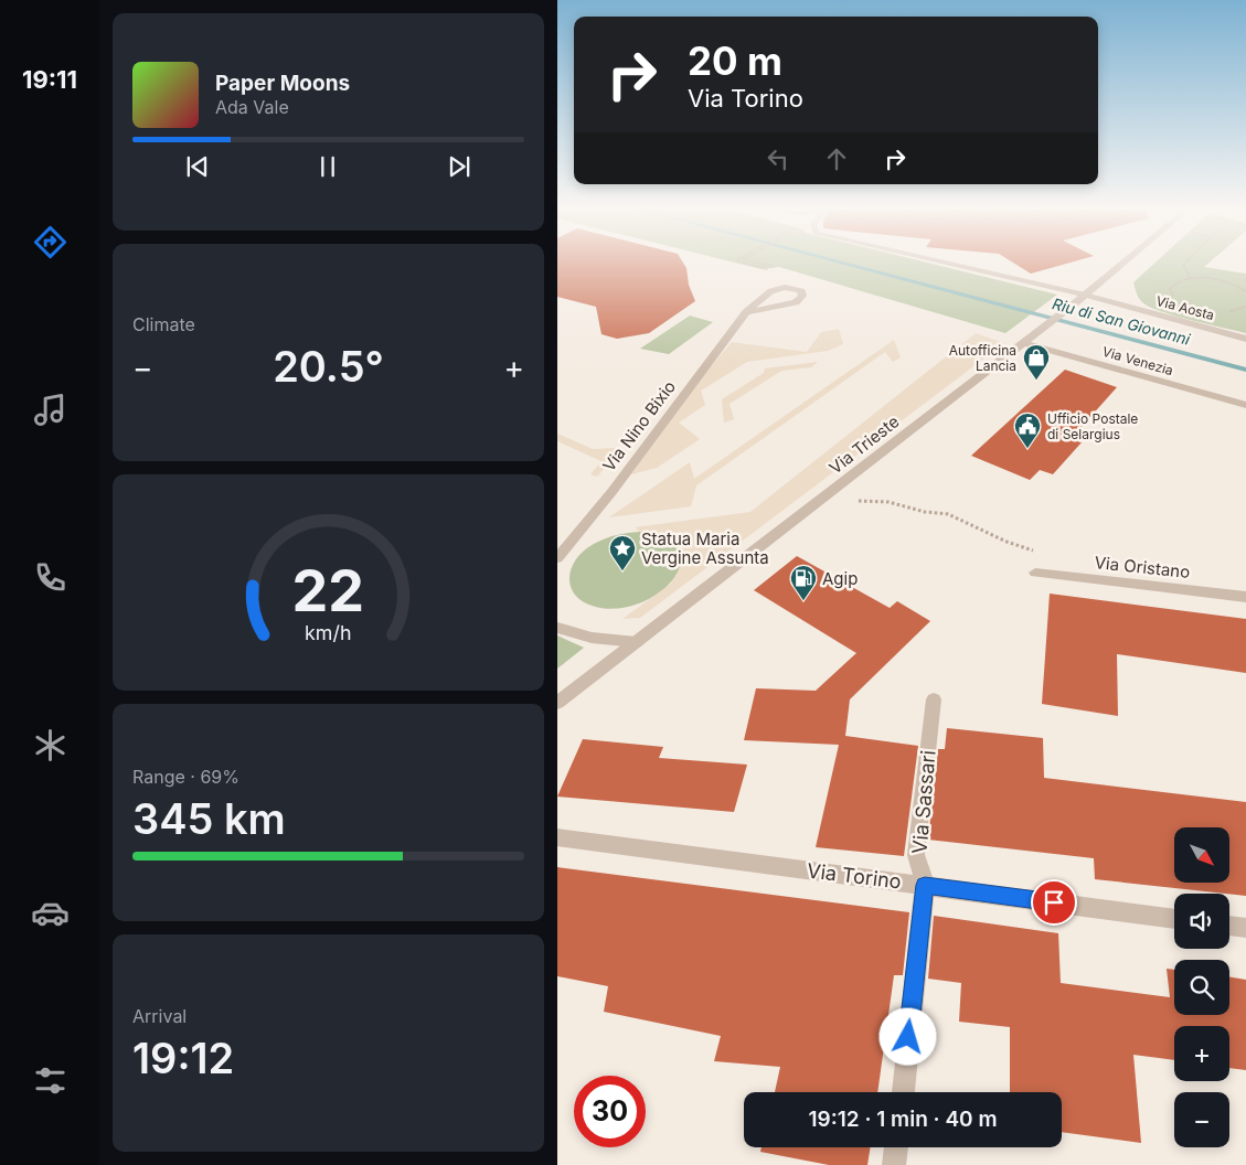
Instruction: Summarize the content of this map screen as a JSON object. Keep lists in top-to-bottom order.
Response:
{
  "streets": {
    "street": [
      "Via Aosta",
      "Via Venezia",
      "Via Nino Bixio",
      "Via Trieste",
      "Via Oristano",
      "Via Sassari",
      "Via Torino"
    ]
  },
  "crossings": [
    ["Via Aosta", "Via Trieste"],
    ["Via Venezia", "Via Trieste"],
    ["Via Sassari", "Via Torino"]
  ],
  "water": ["Riu di San Giovanni"],
  "places": {
    "shop": ["Autofficina Lancia"],
    "public building": ["Ufficio Postale di Selargius"],
    "place": ["Statua Maria Vergine Assunta"],
    "fuel station": ["Agip"]
  },
  "north": "bottom right",
  "page": {
    "tabs": "19:11",
    "turn": ["20 m", "Via Torino"],
    "song": ["Paper Moons", "Ada Vale"],
    "tile": [
      "Climate",
      ["Range · 69%", "345 km"],
      ["Arrival", "19:12"]
    ],
    "heat": ["−", "20.5°", "+"],
    "map_buttons": ["+", "−"],
    "limit": "30",
    "trip": "19:12 · 1 min · 40 m",
    "gauge": ["22", "km/h"]
  }
}
